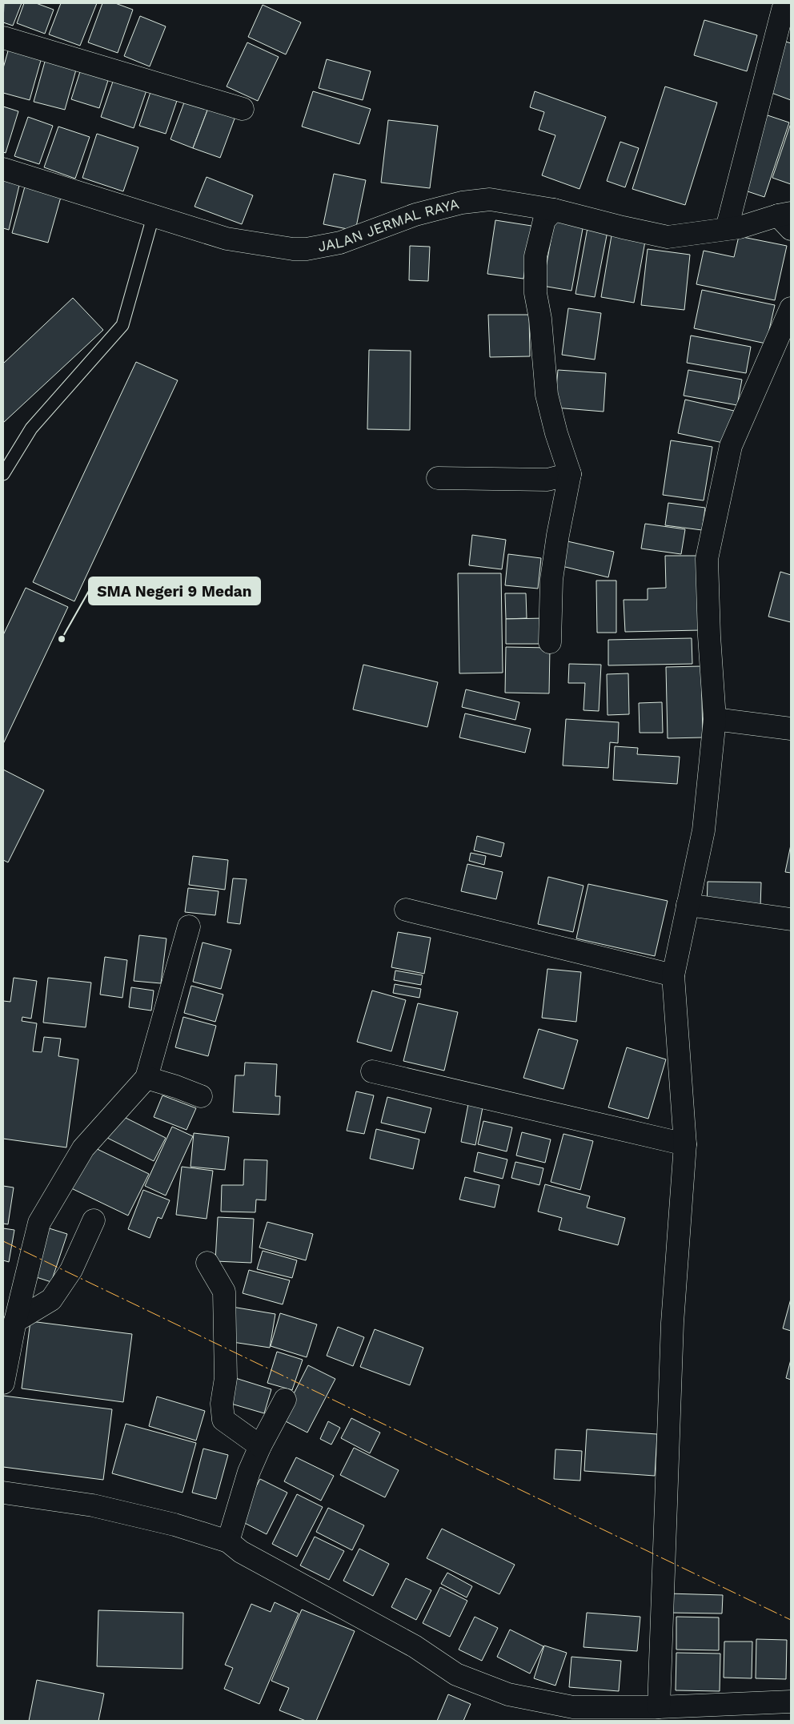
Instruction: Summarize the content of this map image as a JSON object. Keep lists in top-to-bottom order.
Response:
{
  "streets": {
    "street": ["JALAN JERMAL RAYA"]
  },
  "places": ["SMA Negeri 9 Medan"]
}
